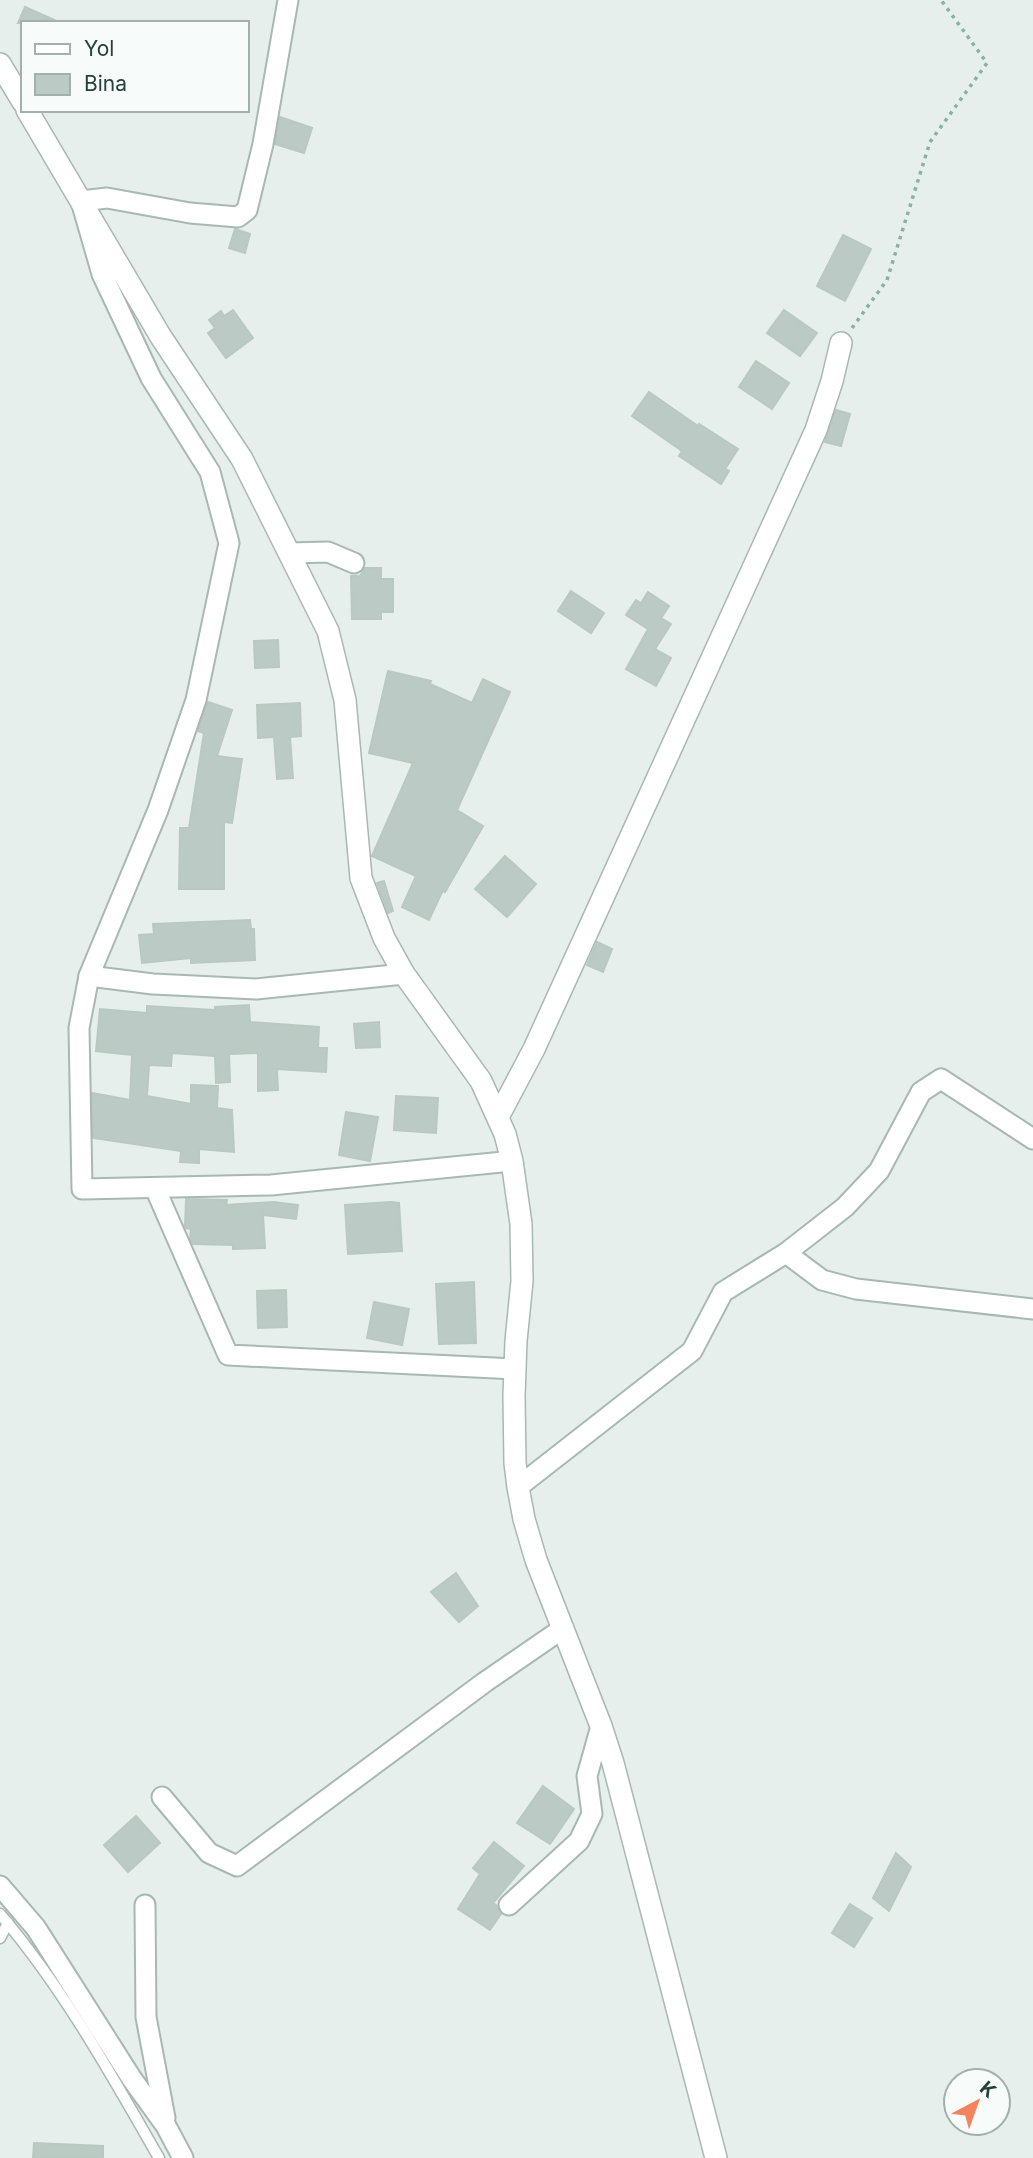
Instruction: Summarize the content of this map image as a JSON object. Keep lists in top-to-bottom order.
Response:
{
  "legend": ["Yol", "Bina"],
  "north": "top right"
}
